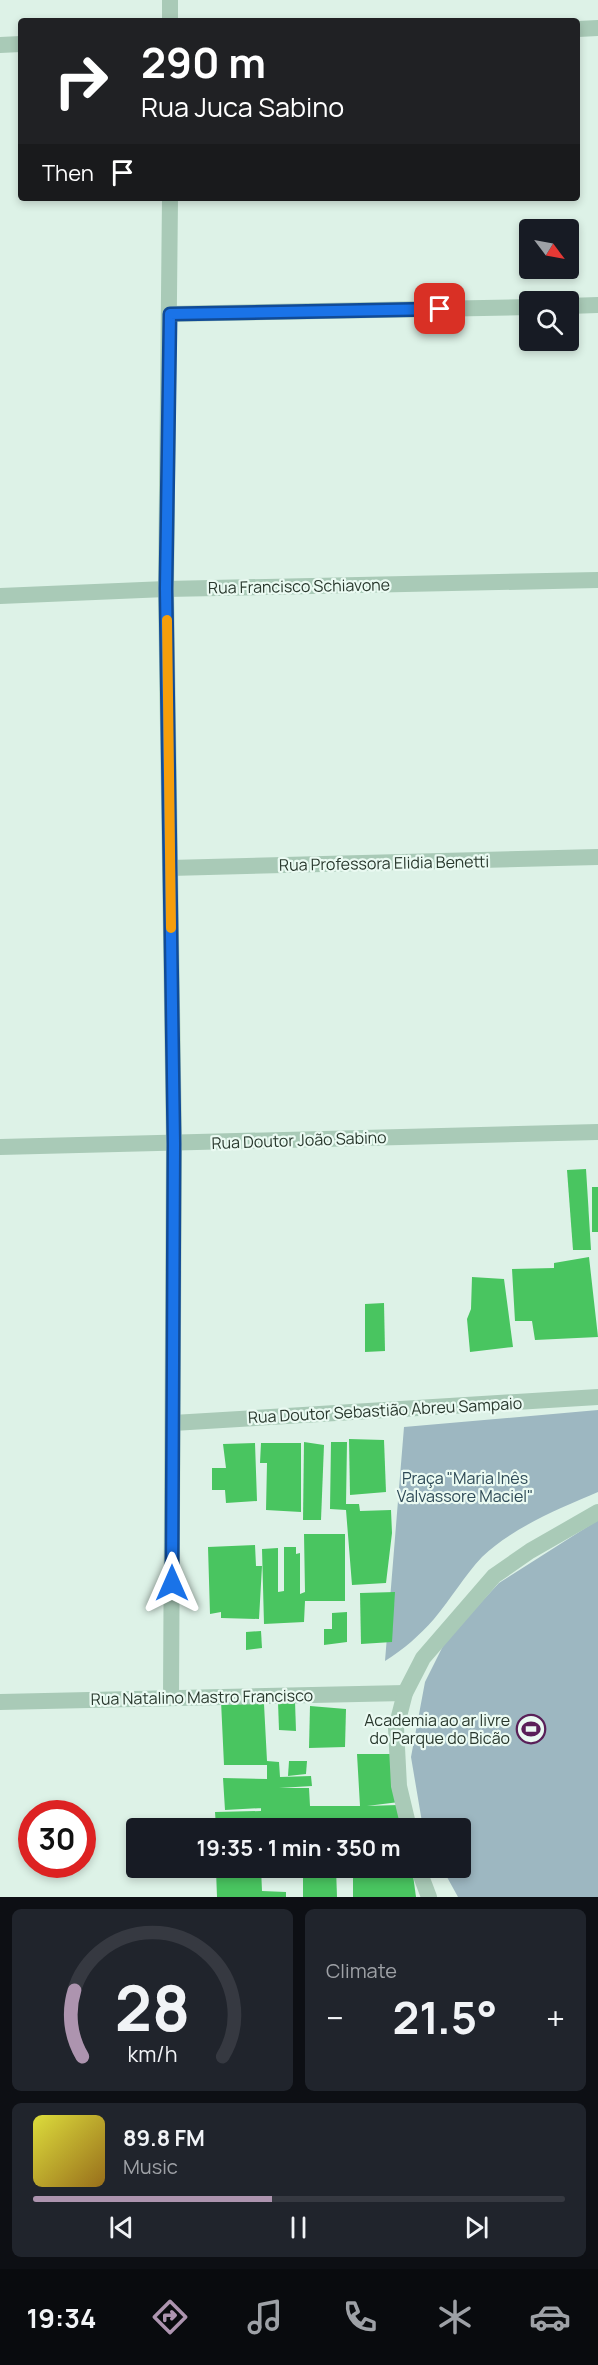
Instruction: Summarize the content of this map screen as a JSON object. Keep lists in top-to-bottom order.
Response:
{
  "streets": {
    "street": [
      "Rua Francisco Schiavone",
      "Rua Professora Elidia Benetti",
      "Rua Doutor João Sabino",
      "Rua Doutor Sebastião Abreu Sampaio",
      "Rua Natalino Mastro Francisco"
    ]
  },
  "parks": ["Praça \"Maria Inês Valvassore Maciel\""],
  "places": {
    "sports": ["Academia ao ar livre do Parque do Bicão"]
  },
  "north": "bottom right",
  "page": {
    "turn": ["290 m", "Rua Juca Sabino"],
    "then": "Then",
    "limit": "30",
    "trip": "19:35 · 1 min · 350 m",
    "tile": "Climate",
    "heat": ["−", "21.5°", "+"],
    "song": ["89.8 FM", "Music"],
    "tabs": "19:34",
    "gauge": ["28", "km/h"]
  }
}
